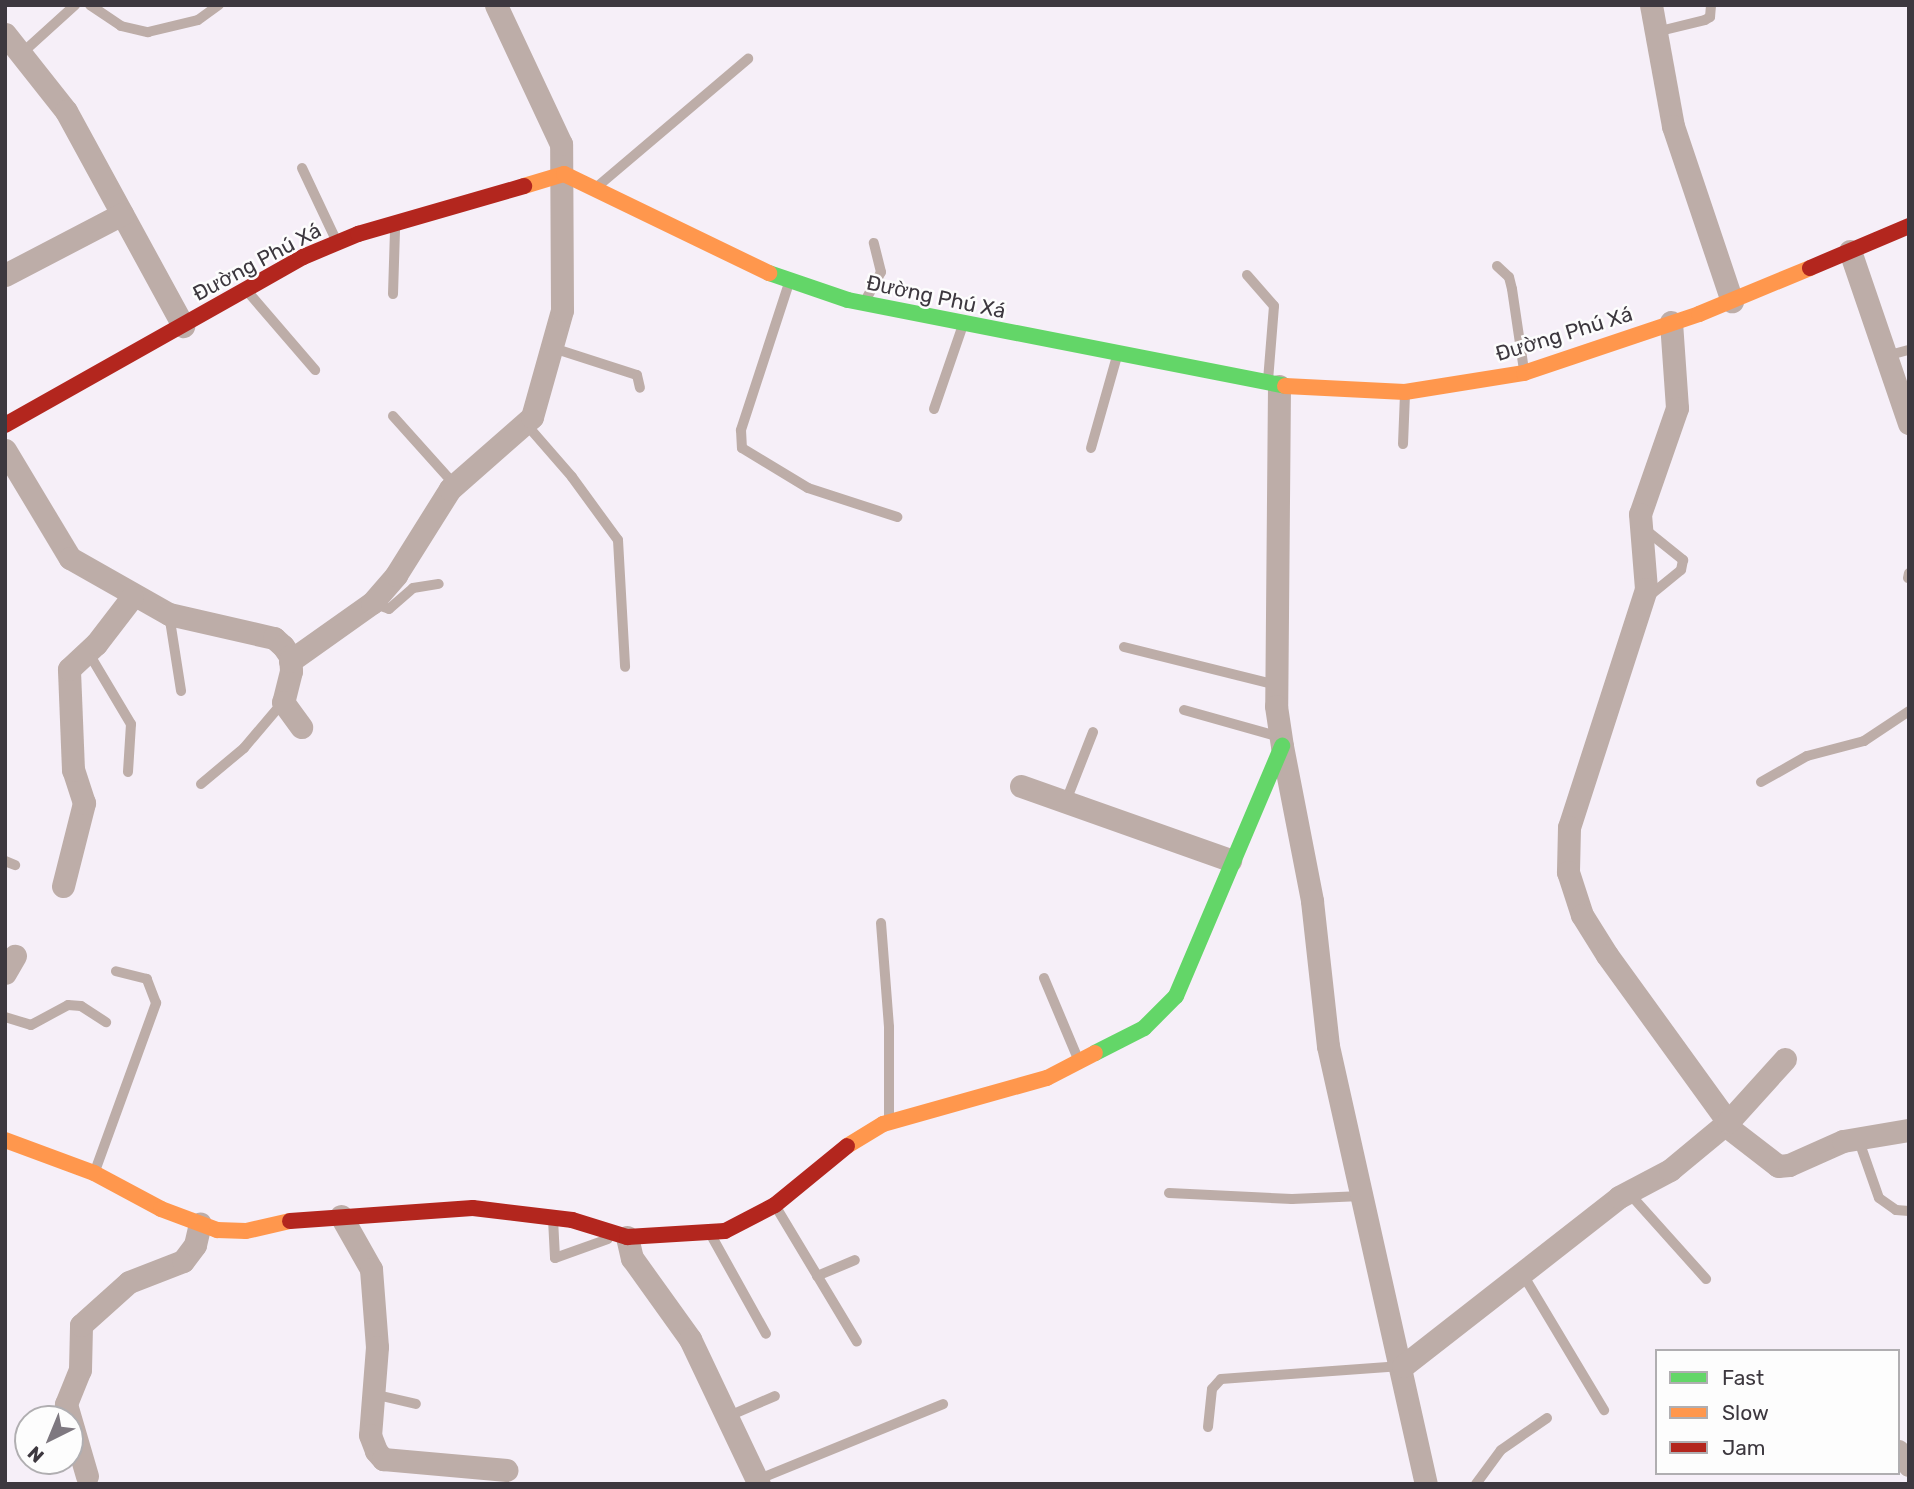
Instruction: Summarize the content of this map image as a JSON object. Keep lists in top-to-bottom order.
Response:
{
  "streets": {
    "street": ["Đường Phú Xá"]
  },
  "legend": ["Fast", "Slow", "Jam"],
  "north": "bottom left"
}
